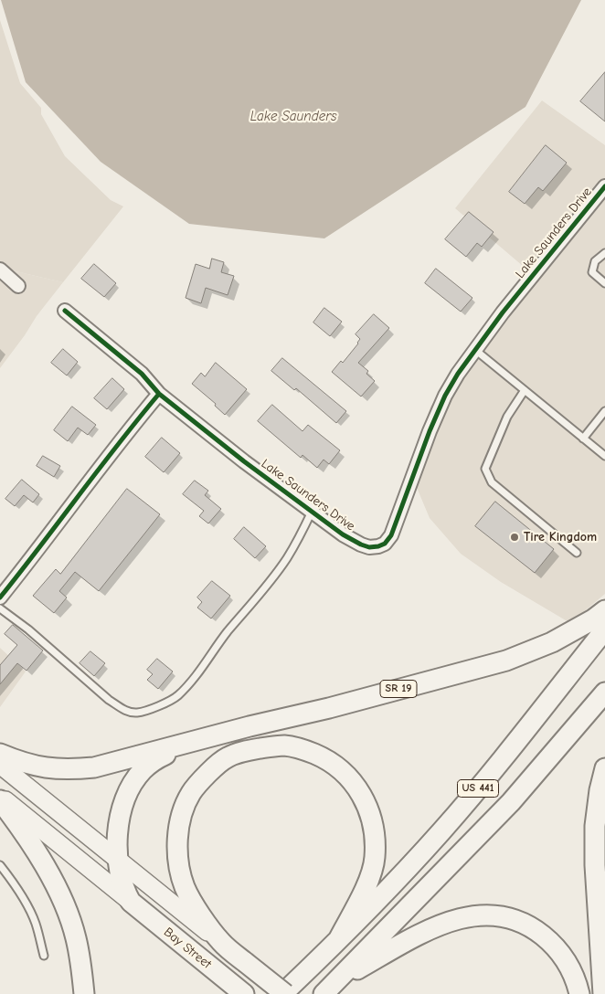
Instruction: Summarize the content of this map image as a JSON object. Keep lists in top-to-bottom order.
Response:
{
  "streets": {
    "main road": ["SR 19", "US 441", "Bay Street"],
    "street": ["Lake Saunders Drive"]
  },
  "crossings": [
    ["SR 19", "Bay Street"],
    ["US 441", "Bay Street"]
  ],
  "water": ["Lake Saunders"],
  "places": ["Tire Kingdom"]
}
